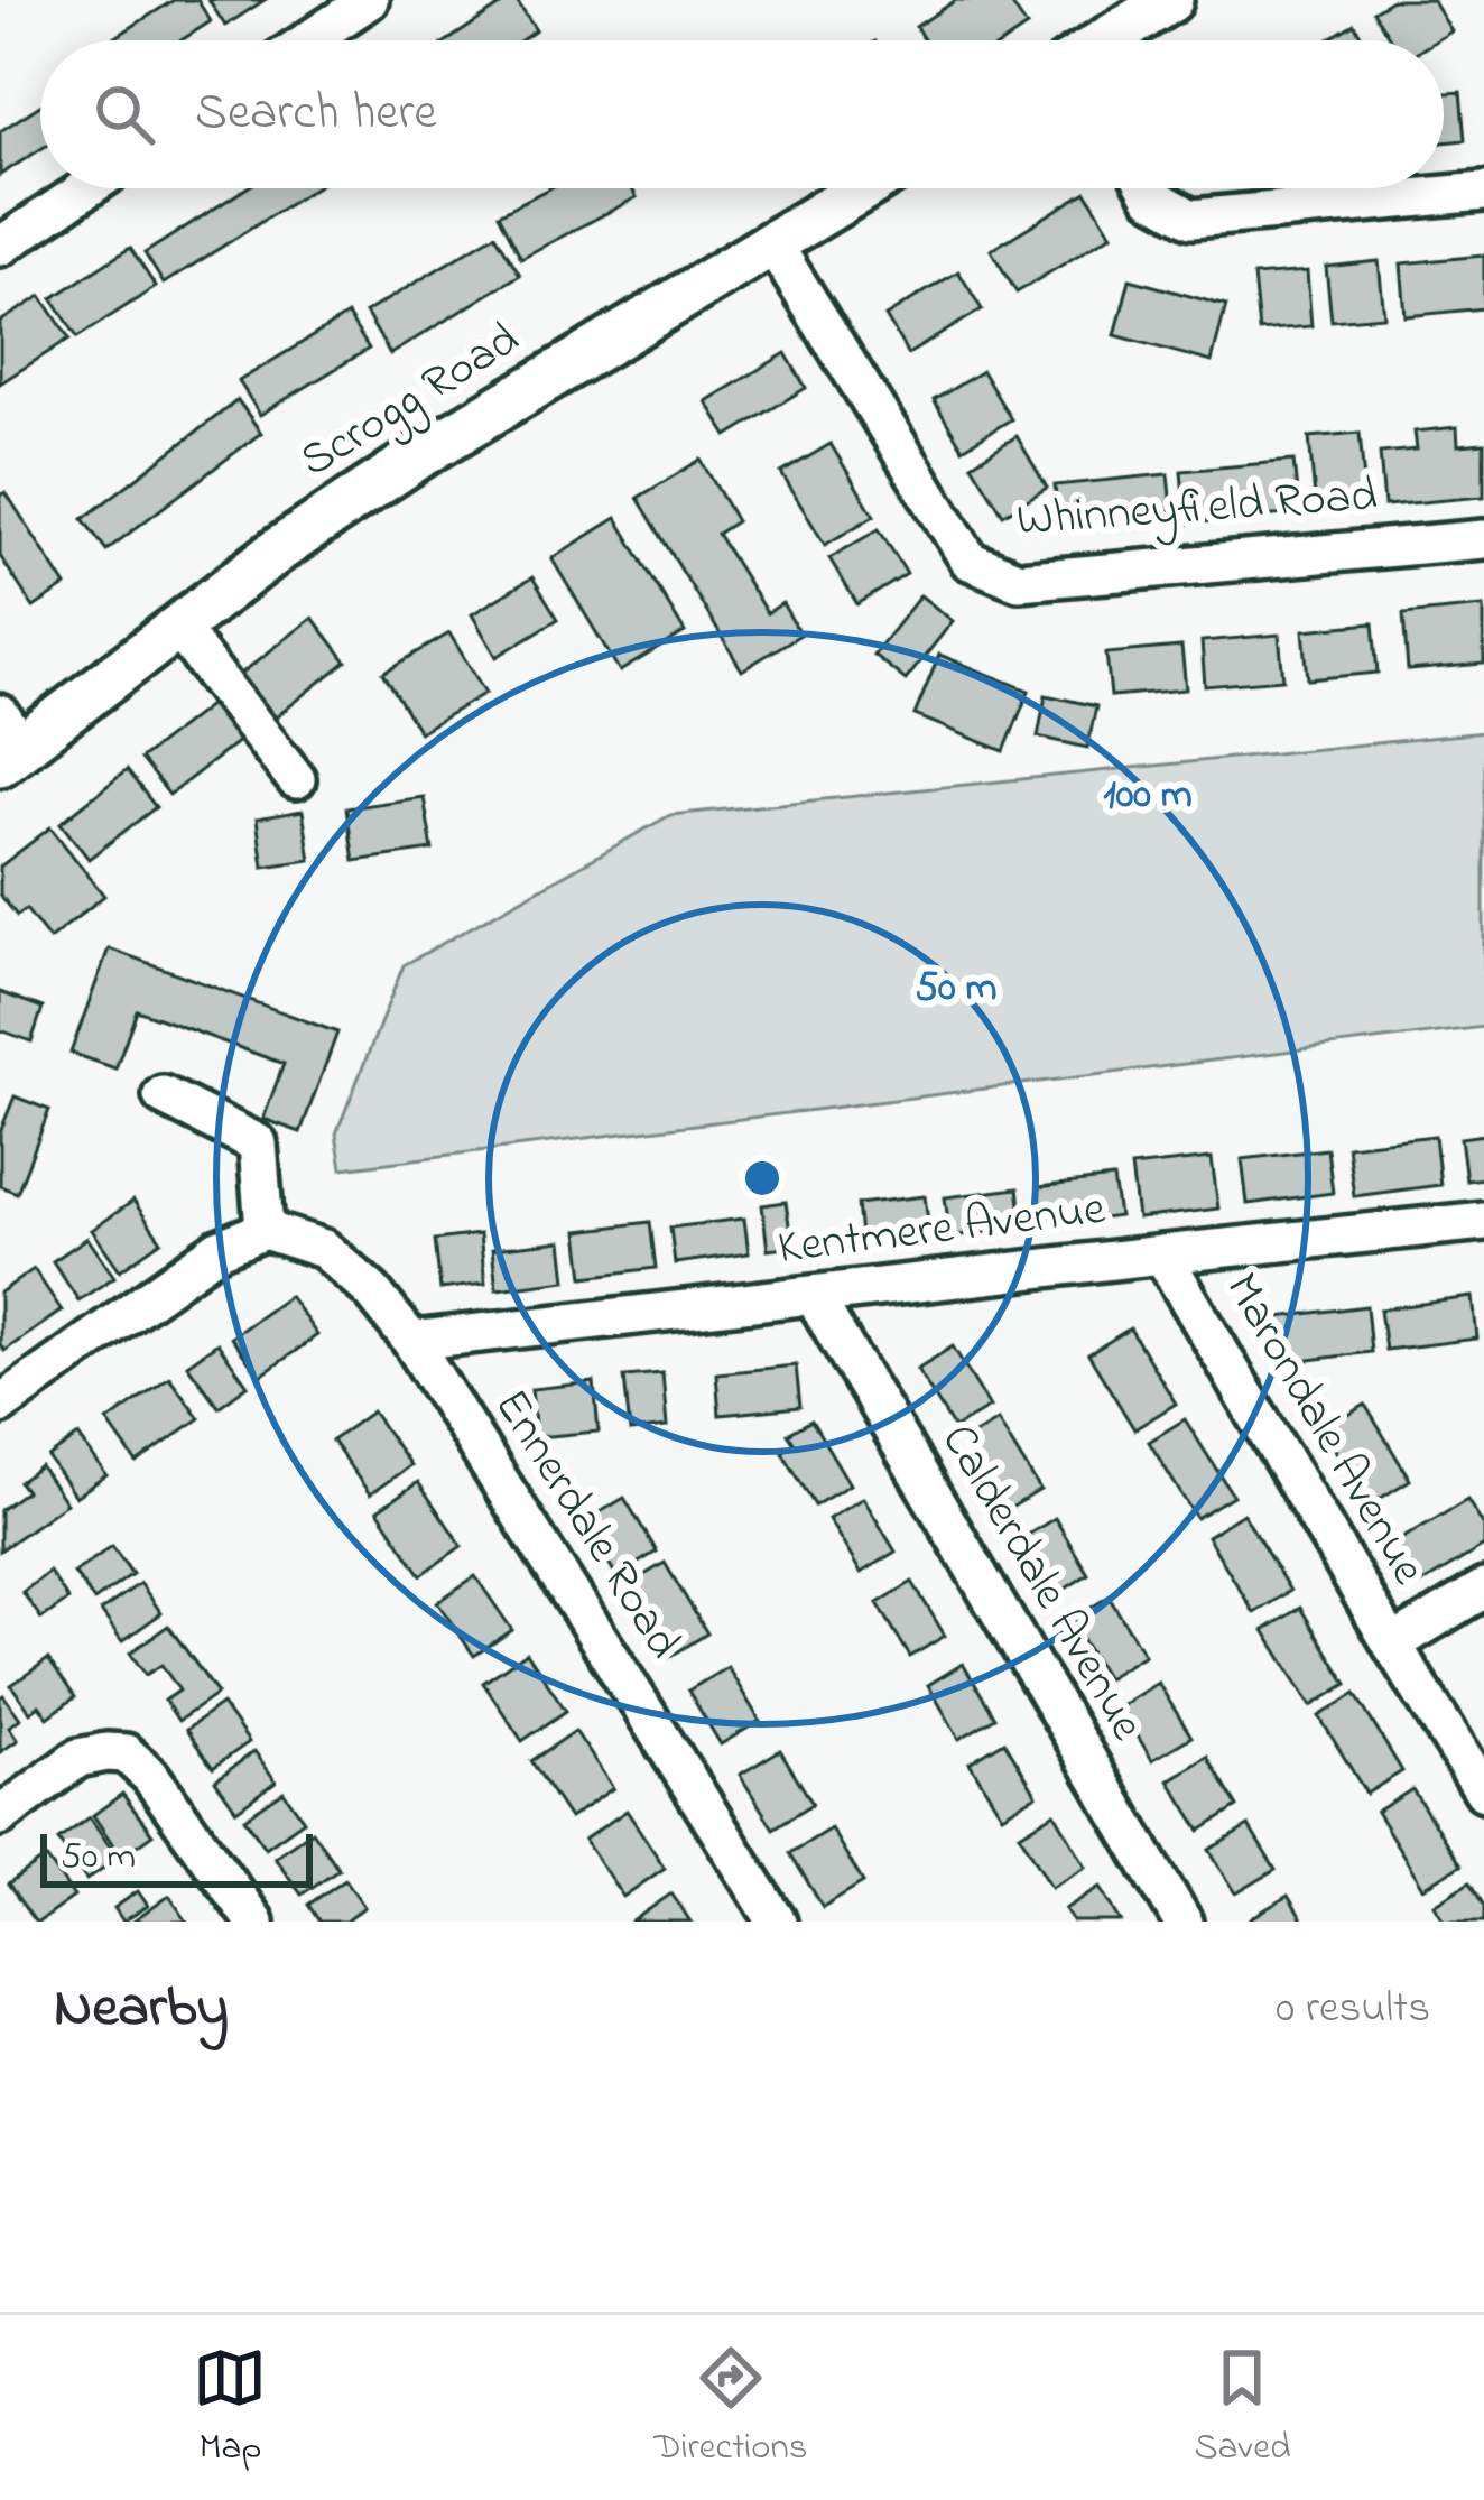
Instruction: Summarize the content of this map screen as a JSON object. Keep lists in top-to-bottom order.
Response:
{
  "streets": {
    "street": [
      "Scrogg Road",
      "Whinneyfield Road",
      "Kentmere Avenue",
      "Marondale Avenue",
      "Ennerdale Road",
      "Calderdale Avenue"
    ]
  },
  "crossings": [
    ["Scrogg Road", "Whinneyfield Road"],
    ["Kentmere Avenue", "Marondale Avenue"],
    ["Kentmere Avenue", "Ennerdale Road"],
    ["Kentmere Avenue", "Calderdale Avenue"]
  ],
  "scale_bar": "50 m",
  "page": {
    "search": "Search here",
    "scale": "50 m",
    "heading": ["Nearby", "0 results"],
    "nav": ["Map", "Directions", "Saved"]
  },
  "rings": ["100 m", "50 m"]
}
